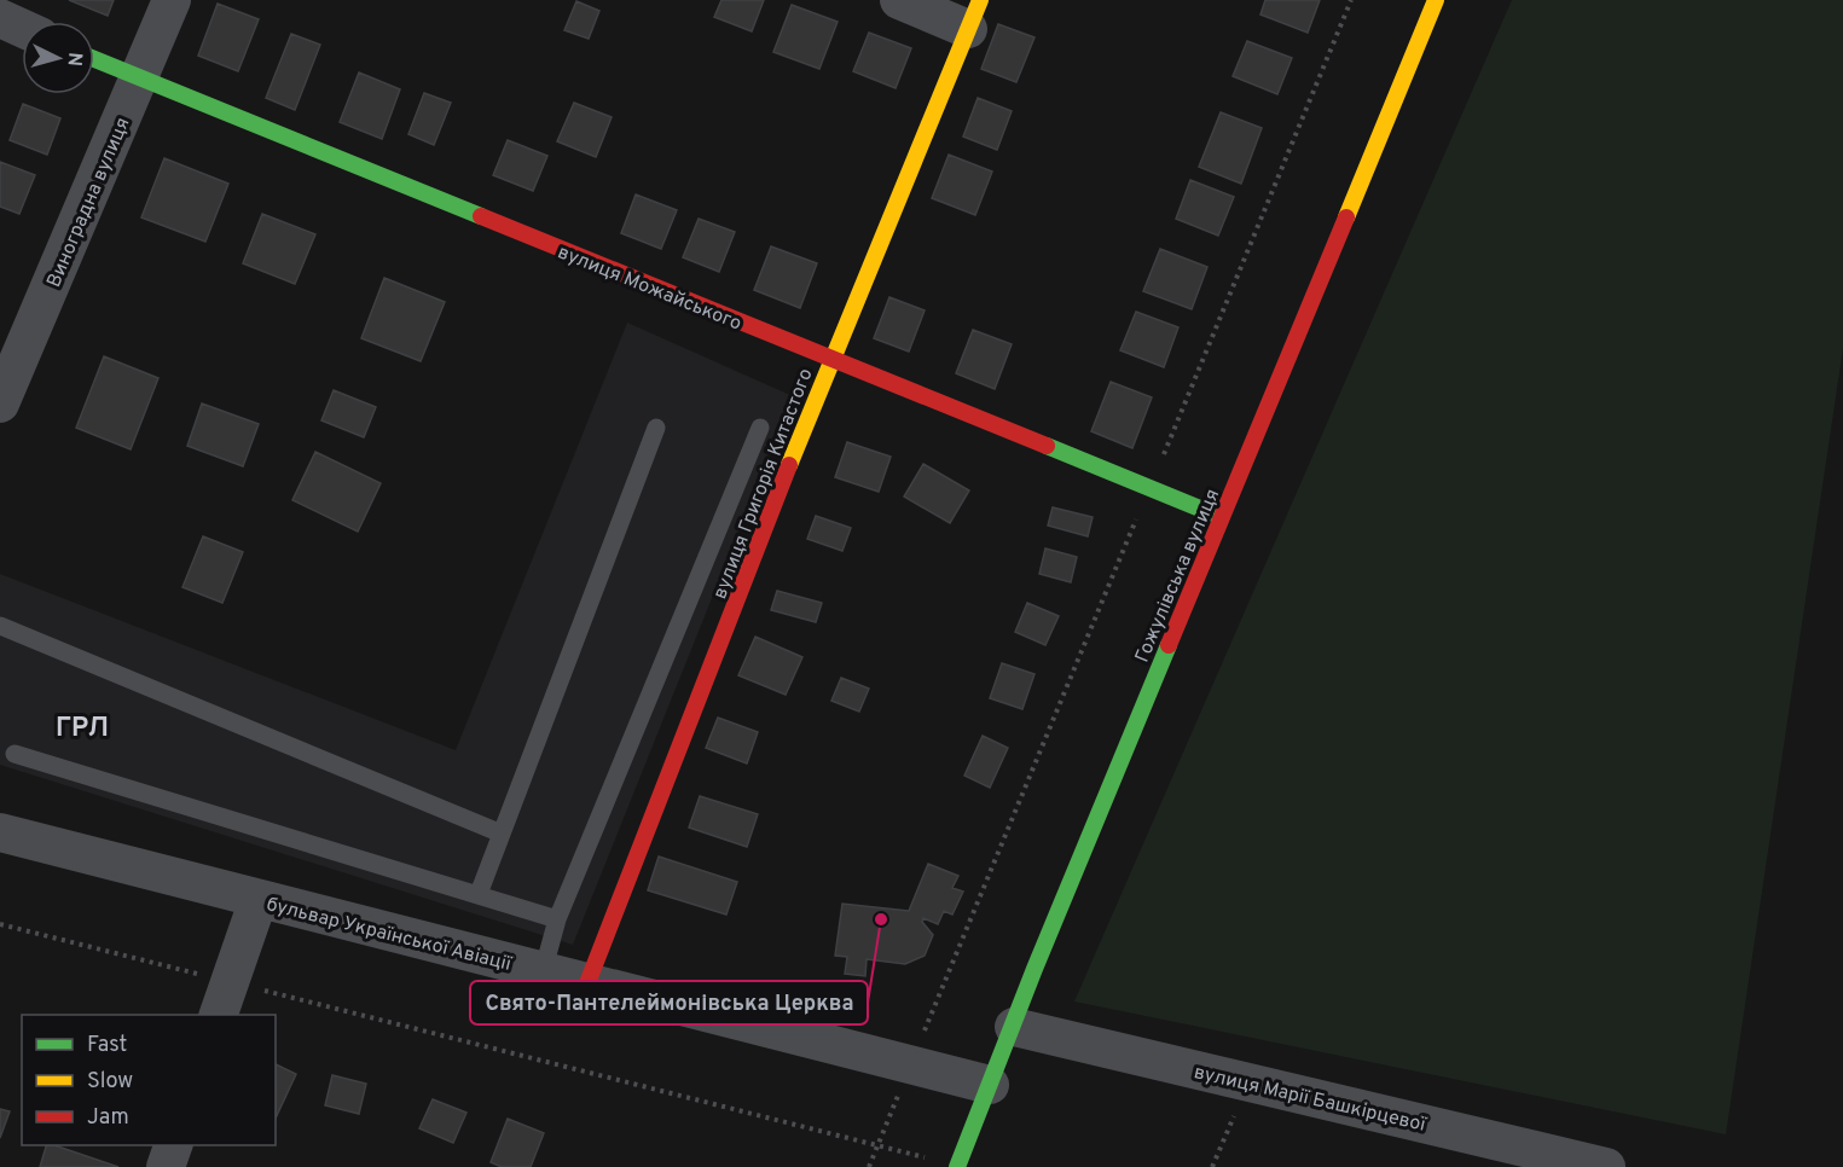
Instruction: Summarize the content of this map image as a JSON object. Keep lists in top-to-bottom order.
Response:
{
  "streets": {
    "street": [
      "Виноградна вулиця",
      "вулиця Можайського",
      "вулиця Григорія Китастого",
      "Гожулівська вулиця",
      "бульвар Української Авіації",
      "вулиця Марії Башкірцевої"
    ]
  },
  "crossings": [
    ["Виноградна вулиця", "вулиця Можайського"],
    ["вулиця Можайського", "вулиця Григорія Китастого"],
    ["вулиця Можайського", "Гожулівська вулиця"],
    ["вулиця Григорія Китастого", "бульвар Української Авіації"],
    ["Гожулівська вулиця", "бульвар Української Авіації"],
    ["Гожулівська вулиця", "вулиця Марії Башкірцевої"]
  ],
  "districts": ["ГРЛ"],
  "places": ["Свято-Пантелеймонівська Церква"],
  "legend": ["Fast", "Slow", "Jam"],
  "north": "right"
}
